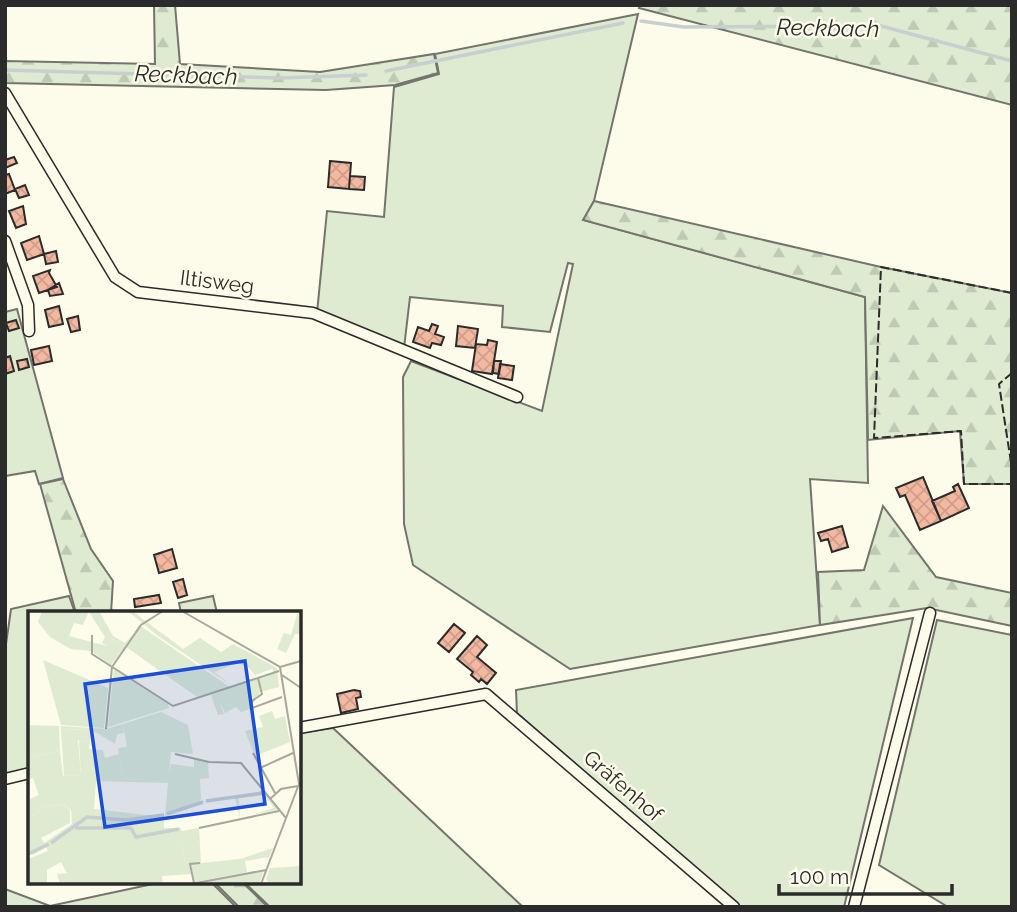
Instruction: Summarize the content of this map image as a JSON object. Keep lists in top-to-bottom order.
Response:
{
  "streets": {
    "street": ["Iltisweg", "Gräfenhof"]
  },
  "water": ["Reckbach"],
  "scale_bar": "100 m"
}
